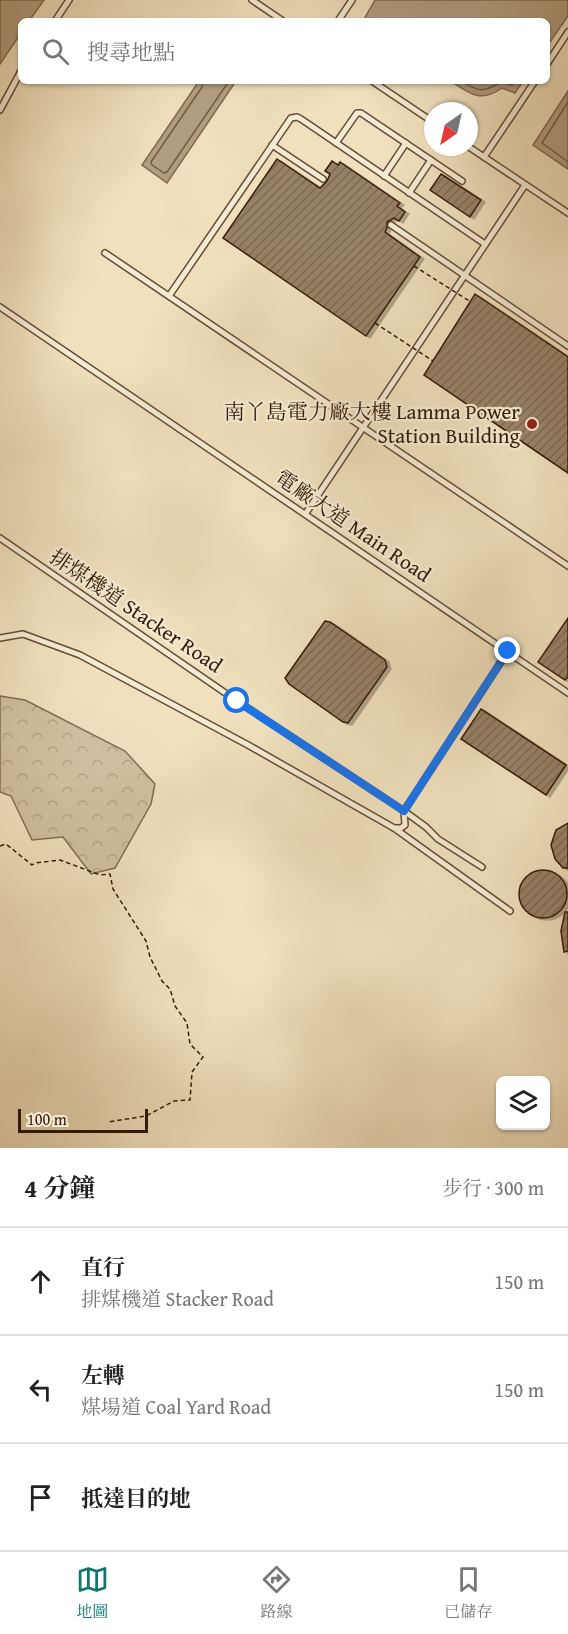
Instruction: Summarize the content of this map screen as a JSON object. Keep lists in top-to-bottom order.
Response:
{
  "streets": {
    "lane": ["電廠大道 Main Road", "排煤機道 Stacker Road"]
  },
  "places": ["南丫島電力廠大樓 Lamma Power Station Building"],
  "scale_bar": "100 m",
  "north": "bottom left",
  "page": {
    "search": "搜尋地點",
    "scale": "100 m",
    "heading": ["4 分鐘", "步行 · 300 m"],
    "list": [
      ["直行", "排煤機道 Stacker Road", "150 m"],
      ["左轉", "煤場道 Coal Yard Road", "150 m"],
      "抵達目的地"
    ],
    "nav": ["地圖", "路線", "已儲存"]
  }
}
